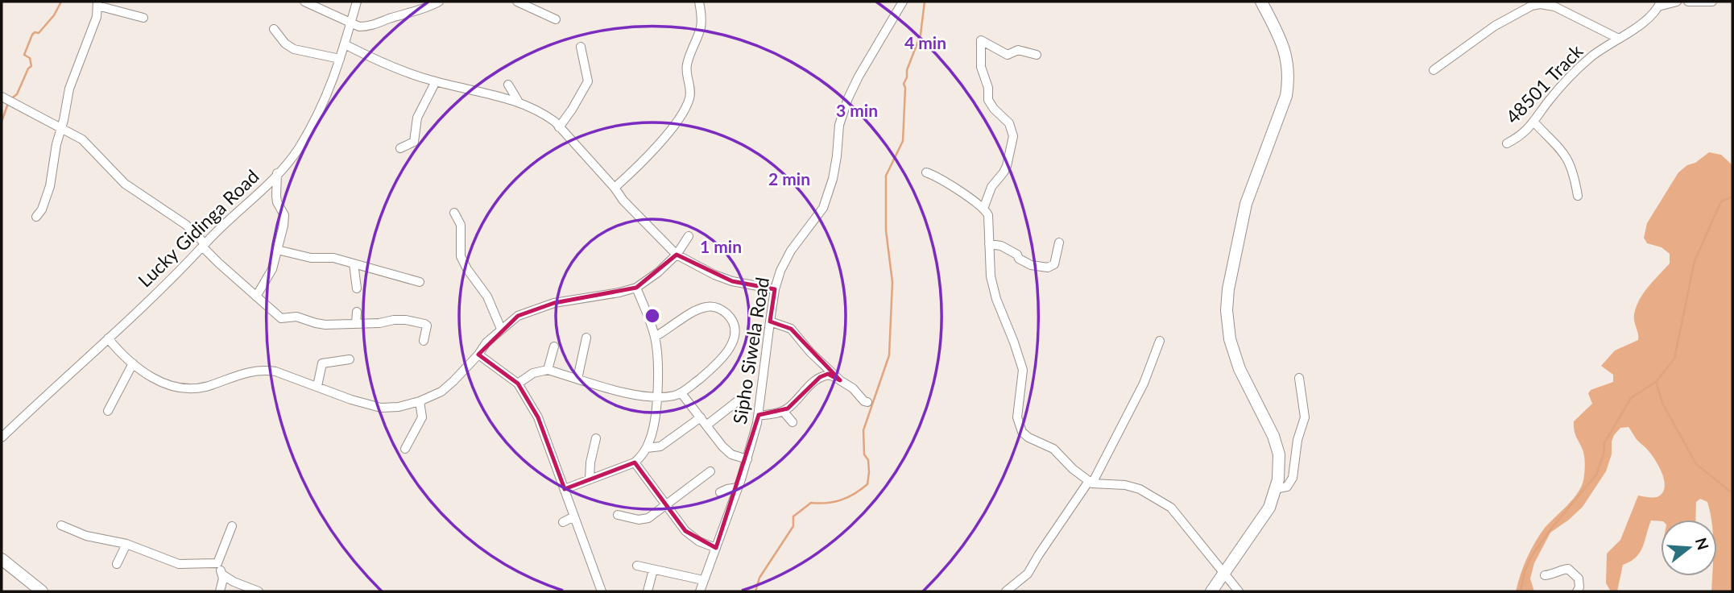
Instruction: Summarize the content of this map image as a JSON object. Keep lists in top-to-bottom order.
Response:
{
  "streets": {
    "street": ["48501 Track", "Lucky Gidinga Road", "Sipho Siwela Road"]
  },
  "north": "right",
  "rings": [
    "4 min",
    "3 min",
    "2 min",
    "1 min"
  ]
}
